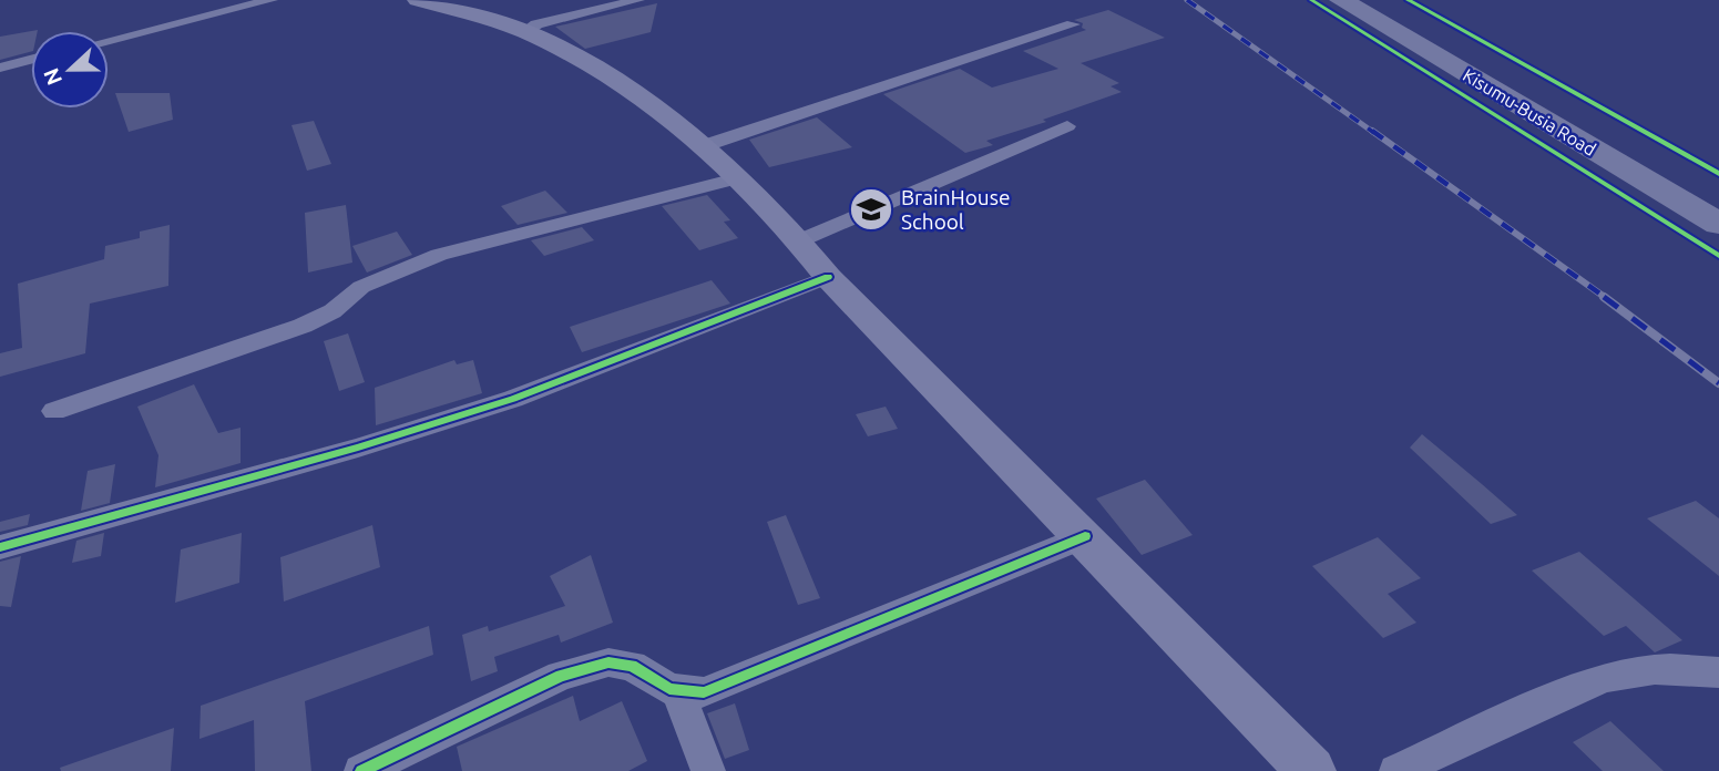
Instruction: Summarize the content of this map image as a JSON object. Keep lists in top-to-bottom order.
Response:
{
  "streets": {
    "highway": ["Kisumu-Busia Road"]
  },
  "places": {
    "school or university": ["BrainHouse School"]
  },
  "north": "left"
}
